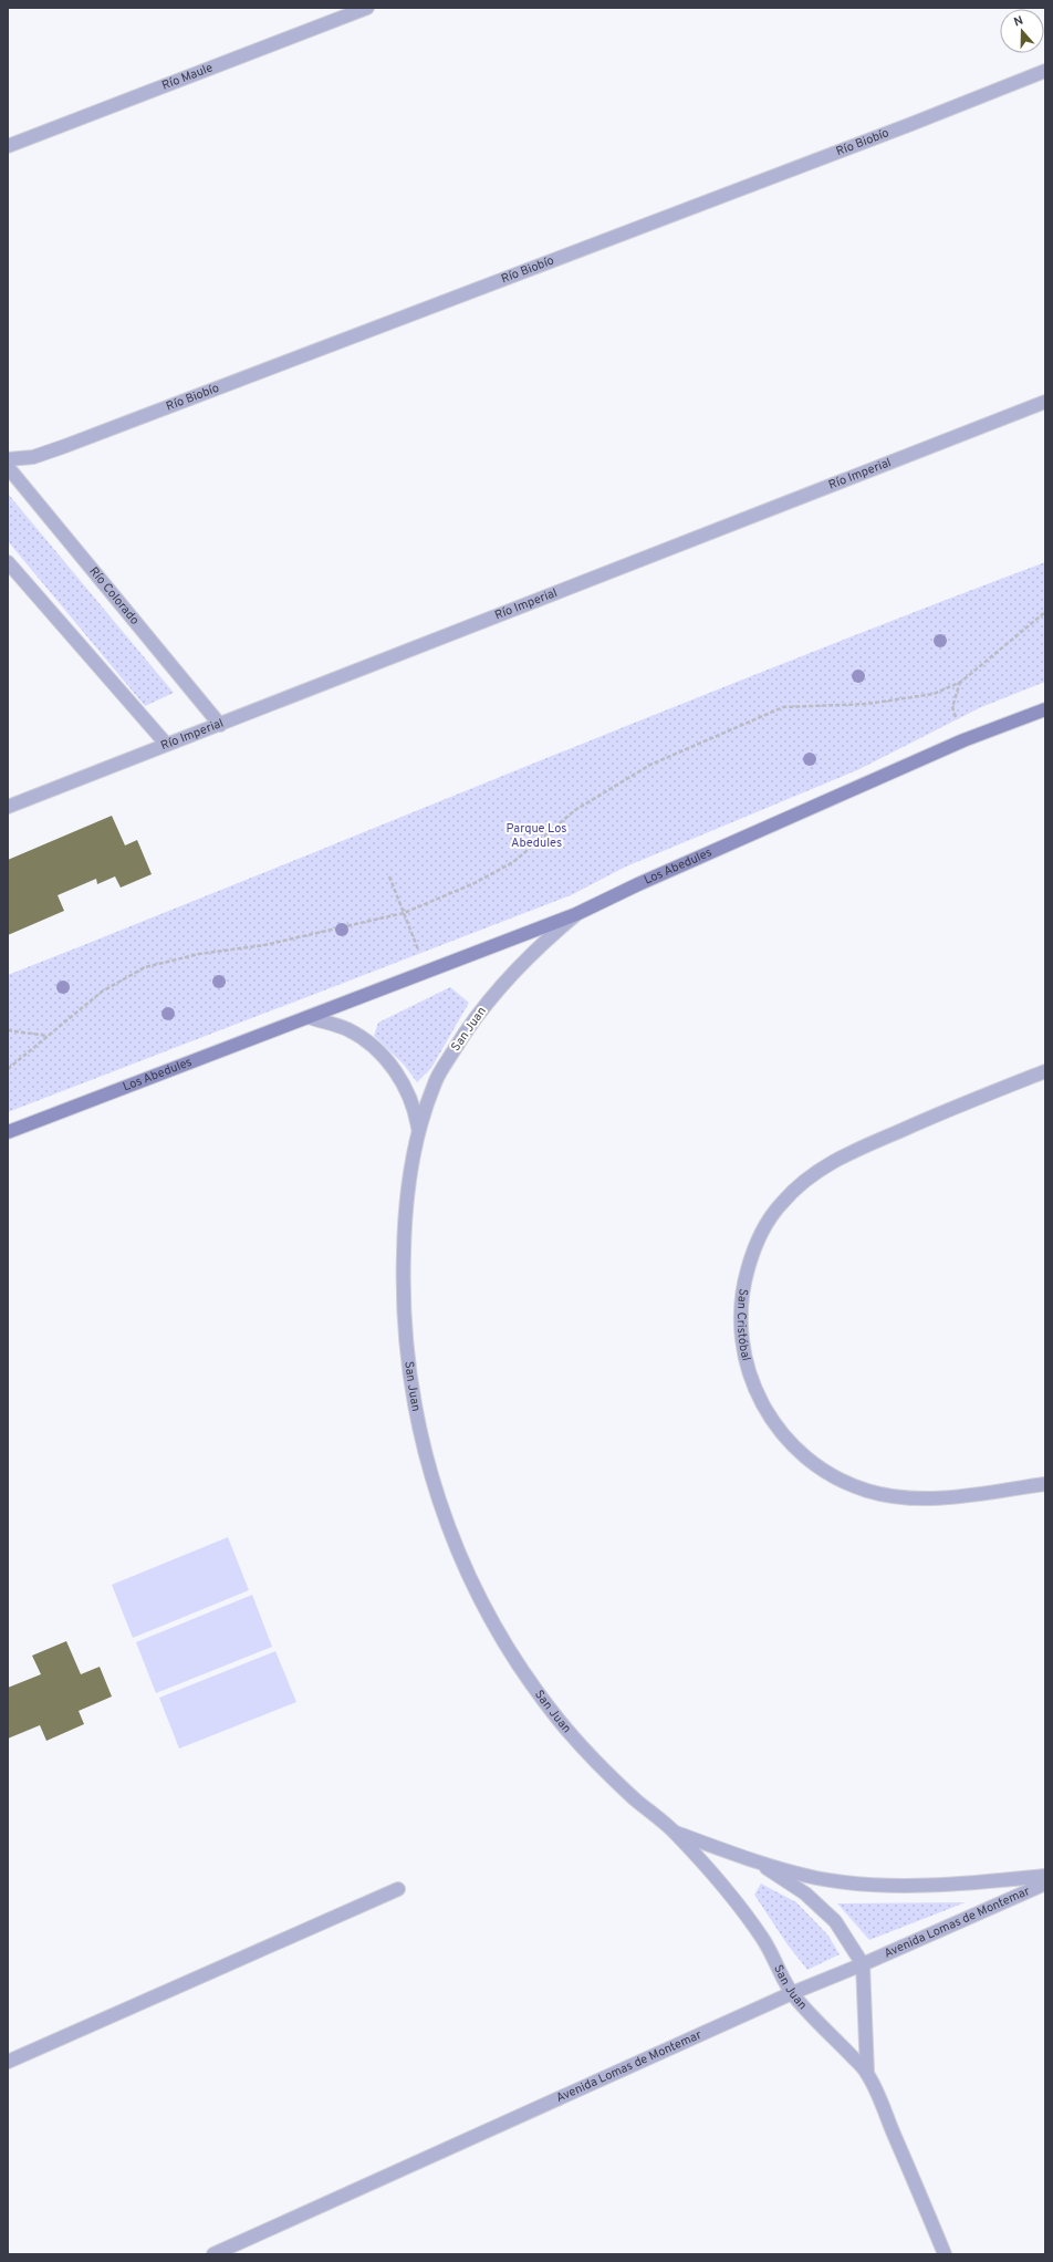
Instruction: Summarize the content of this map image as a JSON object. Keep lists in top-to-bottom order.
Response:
{
  "streets": {
    "street": [
      "Río Maule",
      "Río Biobío",
      "Río Imperial",
      "Río Colorado",
      "Los Abedules",
      "San Juan",
      "San Cristóbal",
      "Avenida Lomas de Montemar"
    ]
  },
  "crossings": [
    ["Río Imperial", "Río Colorado"],
    ["Los Abedules", "San Juan"],
    ["San Juan", "Avenida Lomas de Montemar"]
  ],
  "parks": ["Parque Los Abedules"],
  "north": "top"
}
